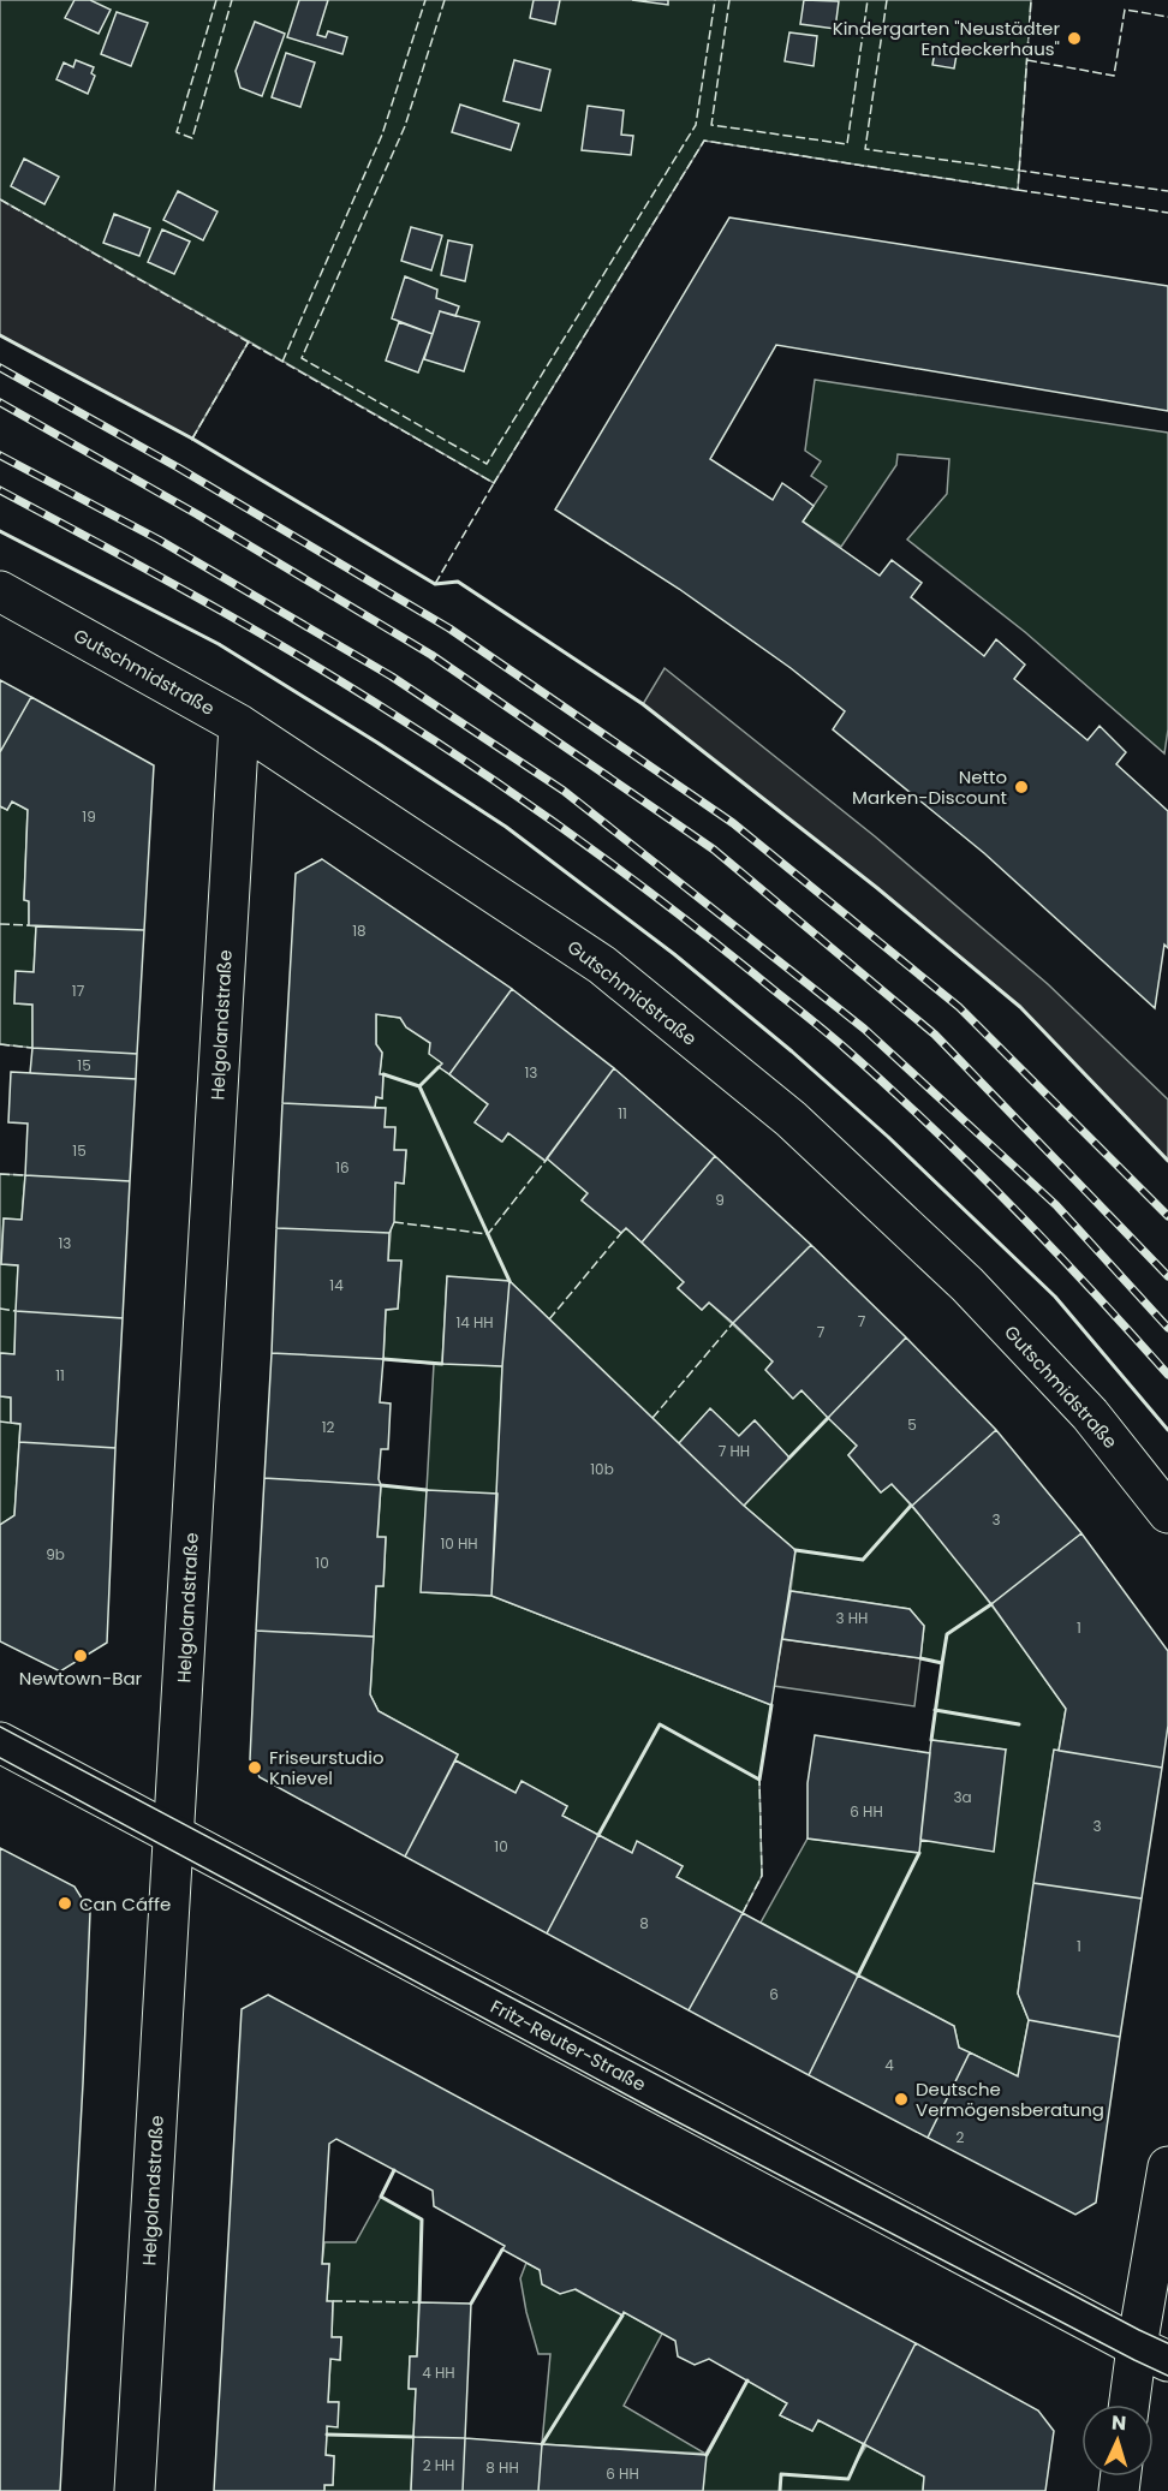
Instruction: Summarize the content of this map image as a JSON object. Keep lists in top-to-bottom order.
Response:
{
  "streets": {
    "street": ["Gutschmidstraße", "Helgolandstraße", "Fritz-Reuter-Straße"]
  },
  "crossings": [
    ["Gutschmidstraße", "Helgolandstraße"],
    ["Helgolandstraße", "Fritz-Reuter-Straße"]
  ],
  "places": [
    "Kindergarten \"Neustädter Entdeckerhaus\"",
    "Netto Marken-Discount",
    "Newtown-Bar",
    "Friseurstudio Knievel",
    "Can Cáffe",
    "Deutsche Vermögensberatung"
  ],
  "house_numbers": [
    "19",
    "18",
    "17",
    "15",
    "13",
    "11",
    "15",
    "16",
    "9",
    "13",
    "14",
    "7",
    "14 HH",
    "7",
    "11",
    "5",
    "12",
    "7 HH",
    "10b",
    "3",
    "10 HH",
    "9b",
    "10",
    "3 HH",
    "1",
    "3a",
    "6 HH",
    "3",
    "10",
    "8",
    "1",
    "6",
    "4",
    "2",
    "4 HH",
    "2 HH",
    "8 HH",
    "6 HH"
  ],
  "north": "top"
}
